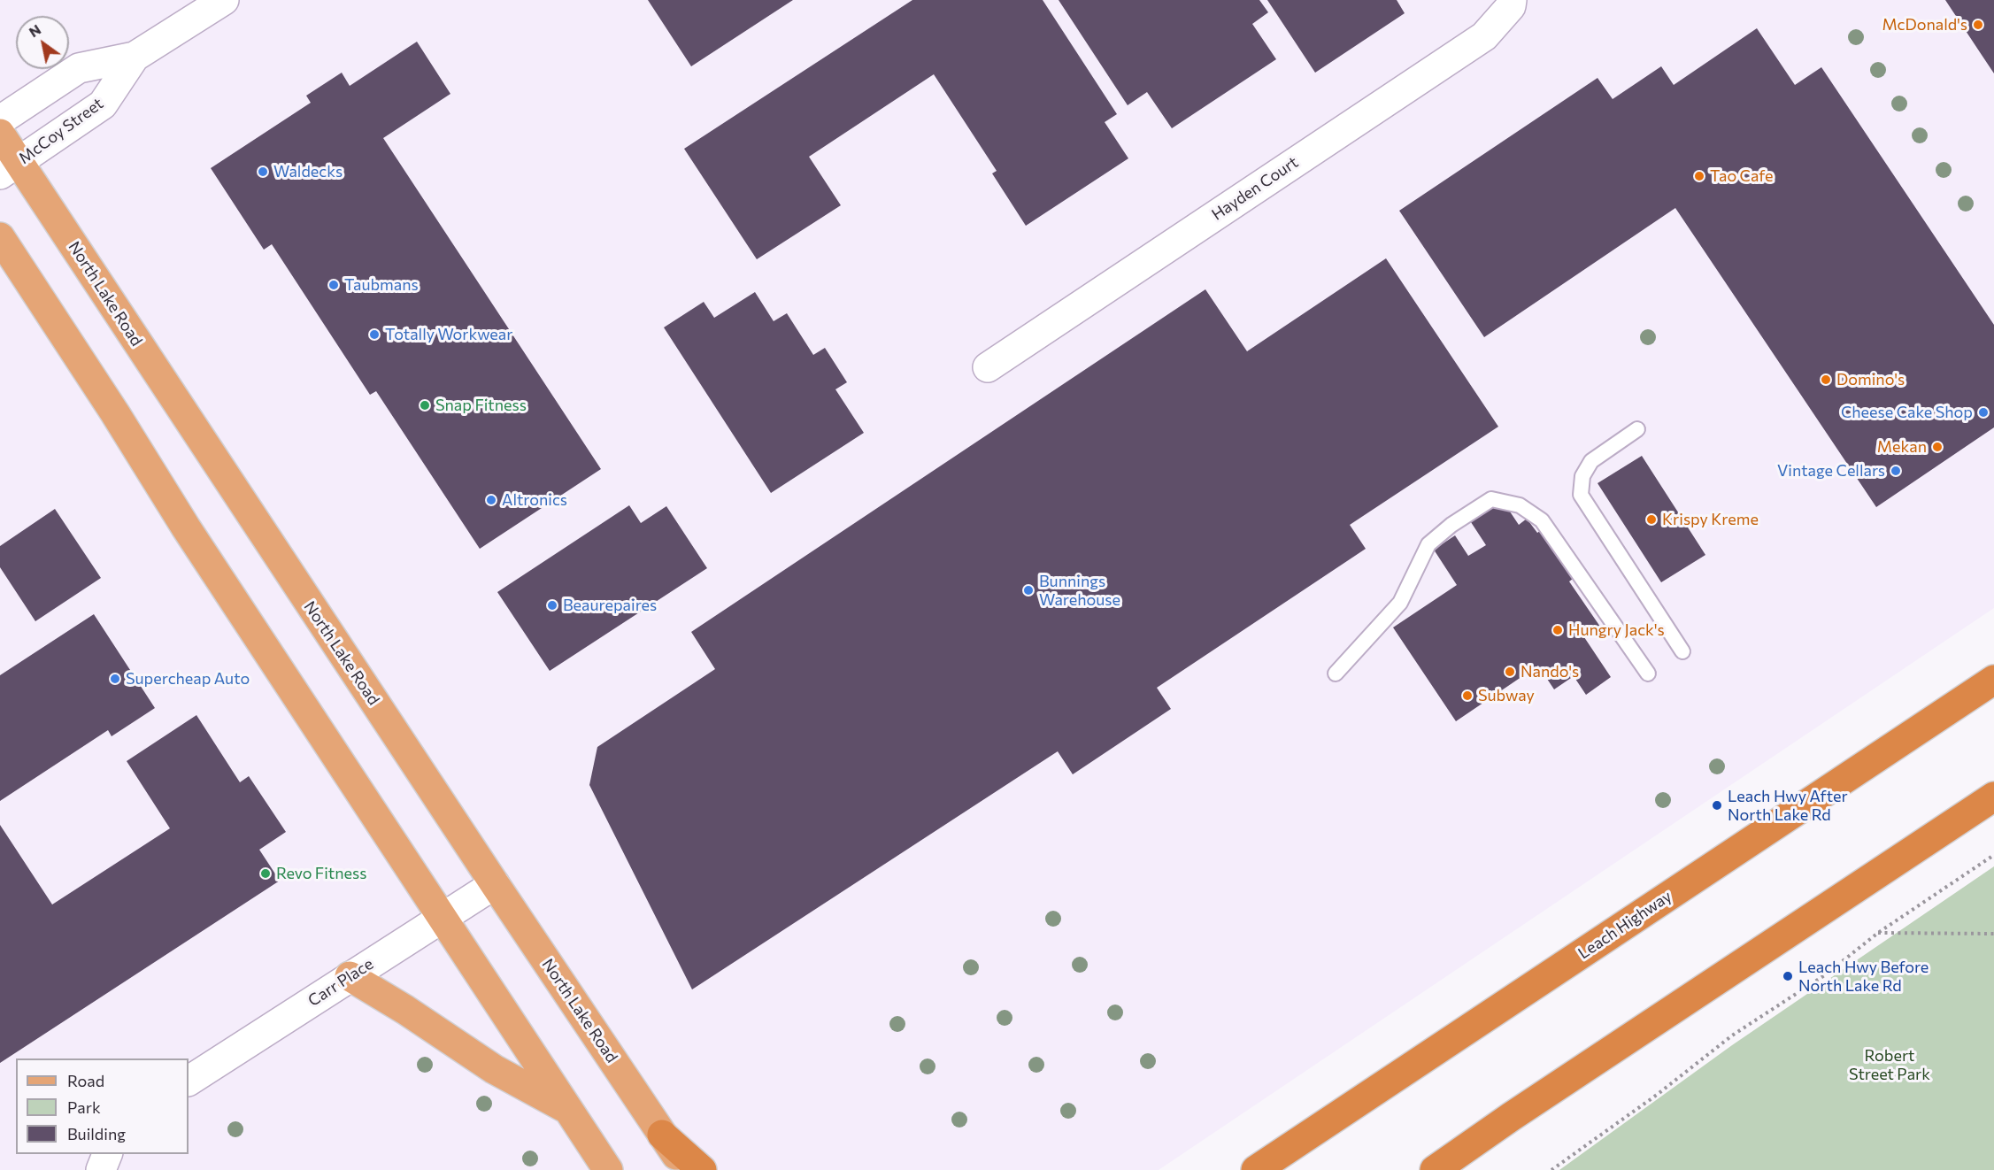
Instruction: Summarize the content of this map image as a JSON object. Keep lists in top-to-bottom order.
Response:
{
  "streets": {
    "highway": ["Leach Highway"],
    "main road": ["North Lake Road"],
    "street": ["McCoy Street", "Hayden Court", "Carr Place"]
  },
  "crossings": [
    ["McCoy Street", "North Lake Road"],
    ["North Lake Road", "Carr Place"]
  ],
  "parks": ["Robert Street Park"],
  "places": [
    "McDonald's",
    "Waldecks",
    "Tao Cafe",
    "Taubmans",
    "Totally Workwear",
    "Domino's",
    "Snap Fitness",
    "Cheese Cake Shop",
    "Mekan",
    "Vintage Cellars",
    "Altronics",
    "Krispy Kreme",
    "Bunnings Warehouse",
    "Beaurepaires",
    "Hungry Jack's",
    "Nando's",
    "Supercheap Auto",
    "Subway",
    "Leach Hwy After North Lake Rd",
    "Revo Fitness",
    "Leach Hwy Before North Lake Rd"
  ],
  "legend": ["Road", "Park", "Building"],
  "north": "top left"
}
